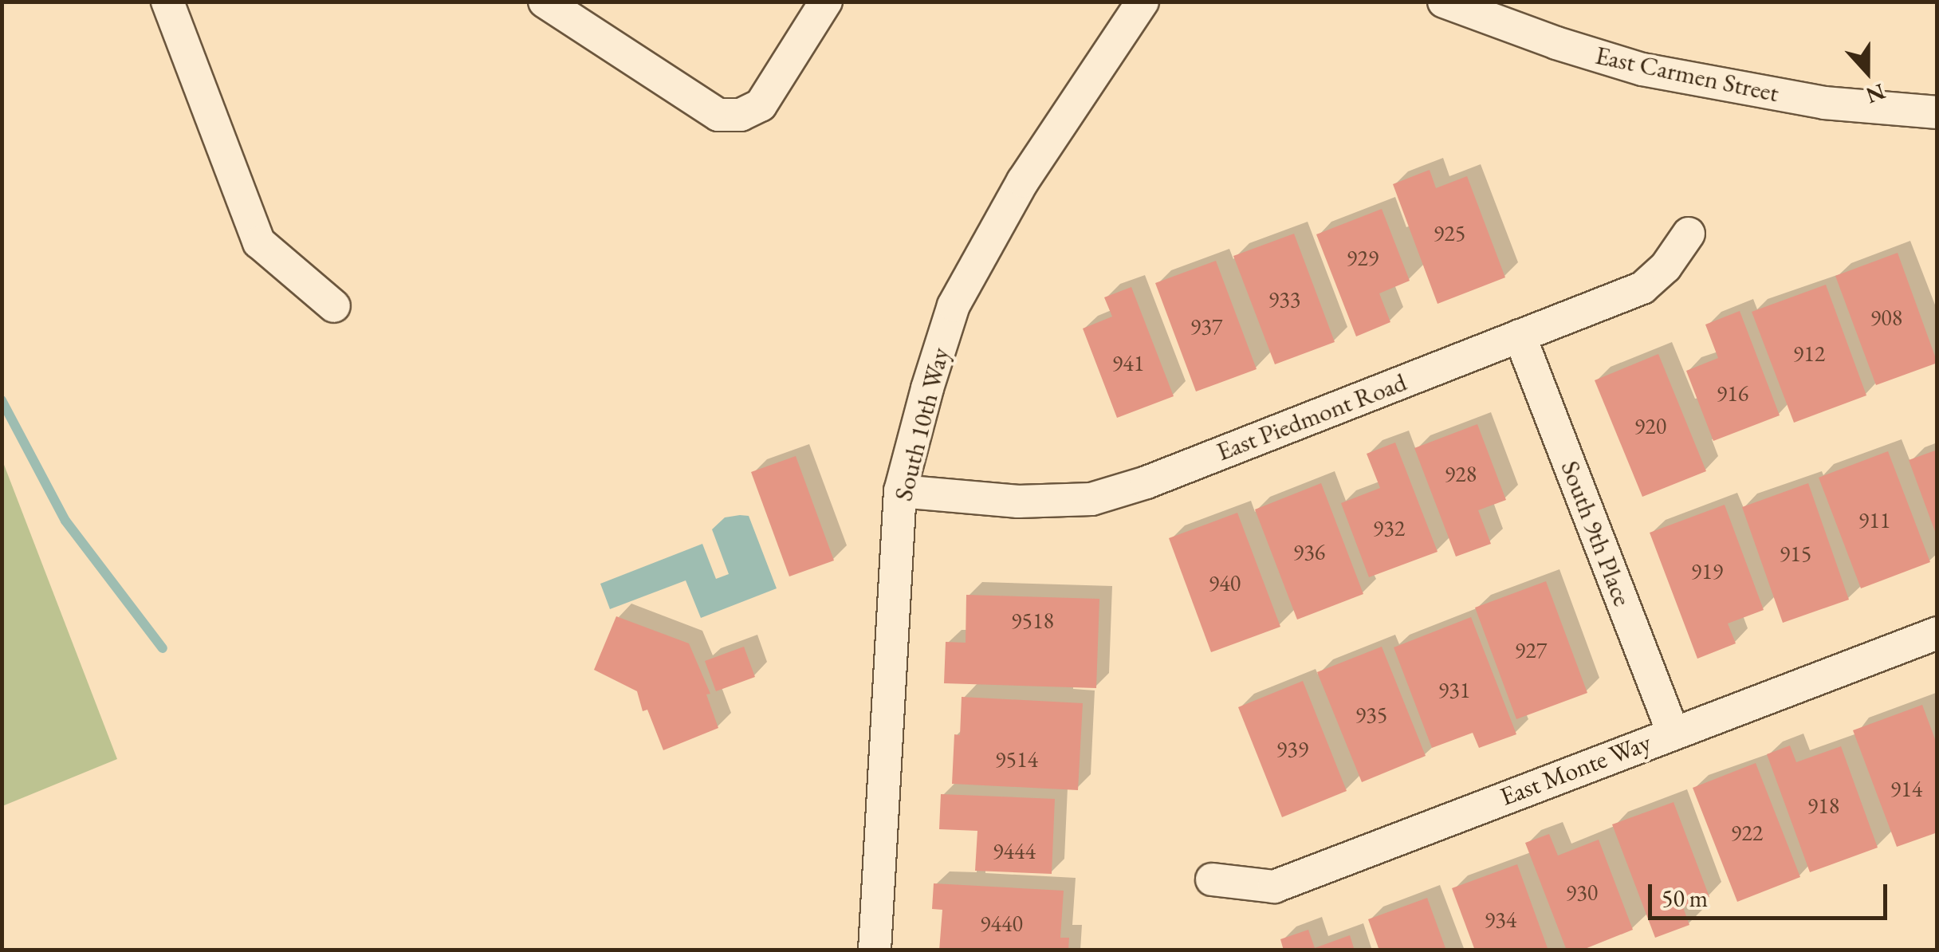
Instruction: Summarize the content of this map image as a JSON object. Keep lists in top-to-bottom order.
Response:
{
  "streets": {
    "street": [
      "East Carmen Street",
      "East Piedmont Road",
      "South 10th Way",
      "South 9th Place",
      "East Monte Way"
    ]
  },
  "crossings": [
    ["East Piedmont Road", "South 10th Way"],
    ["East Piedmont Road", "South 9th Place"],
    ["South 9th Place", "East Monte Way"]
  ],
  "house_numbers": [
    "925",
    "929",
    "933",
    "908",
    "937",
    "912",
    "941",
    "916",
    "920",
    "928",
    "911",
    "932",
    "936",
    "915",
    "919",
    "940",
    "9518",
    "927",
    "931",
    "935",
    "939",
    "9514",
    "914",
    "918",
    "922",
    "9444",
    "930",
    "934",
    "9440"
  ],
  "scale_bar": "50 m",
  "north": "bottom"
}
